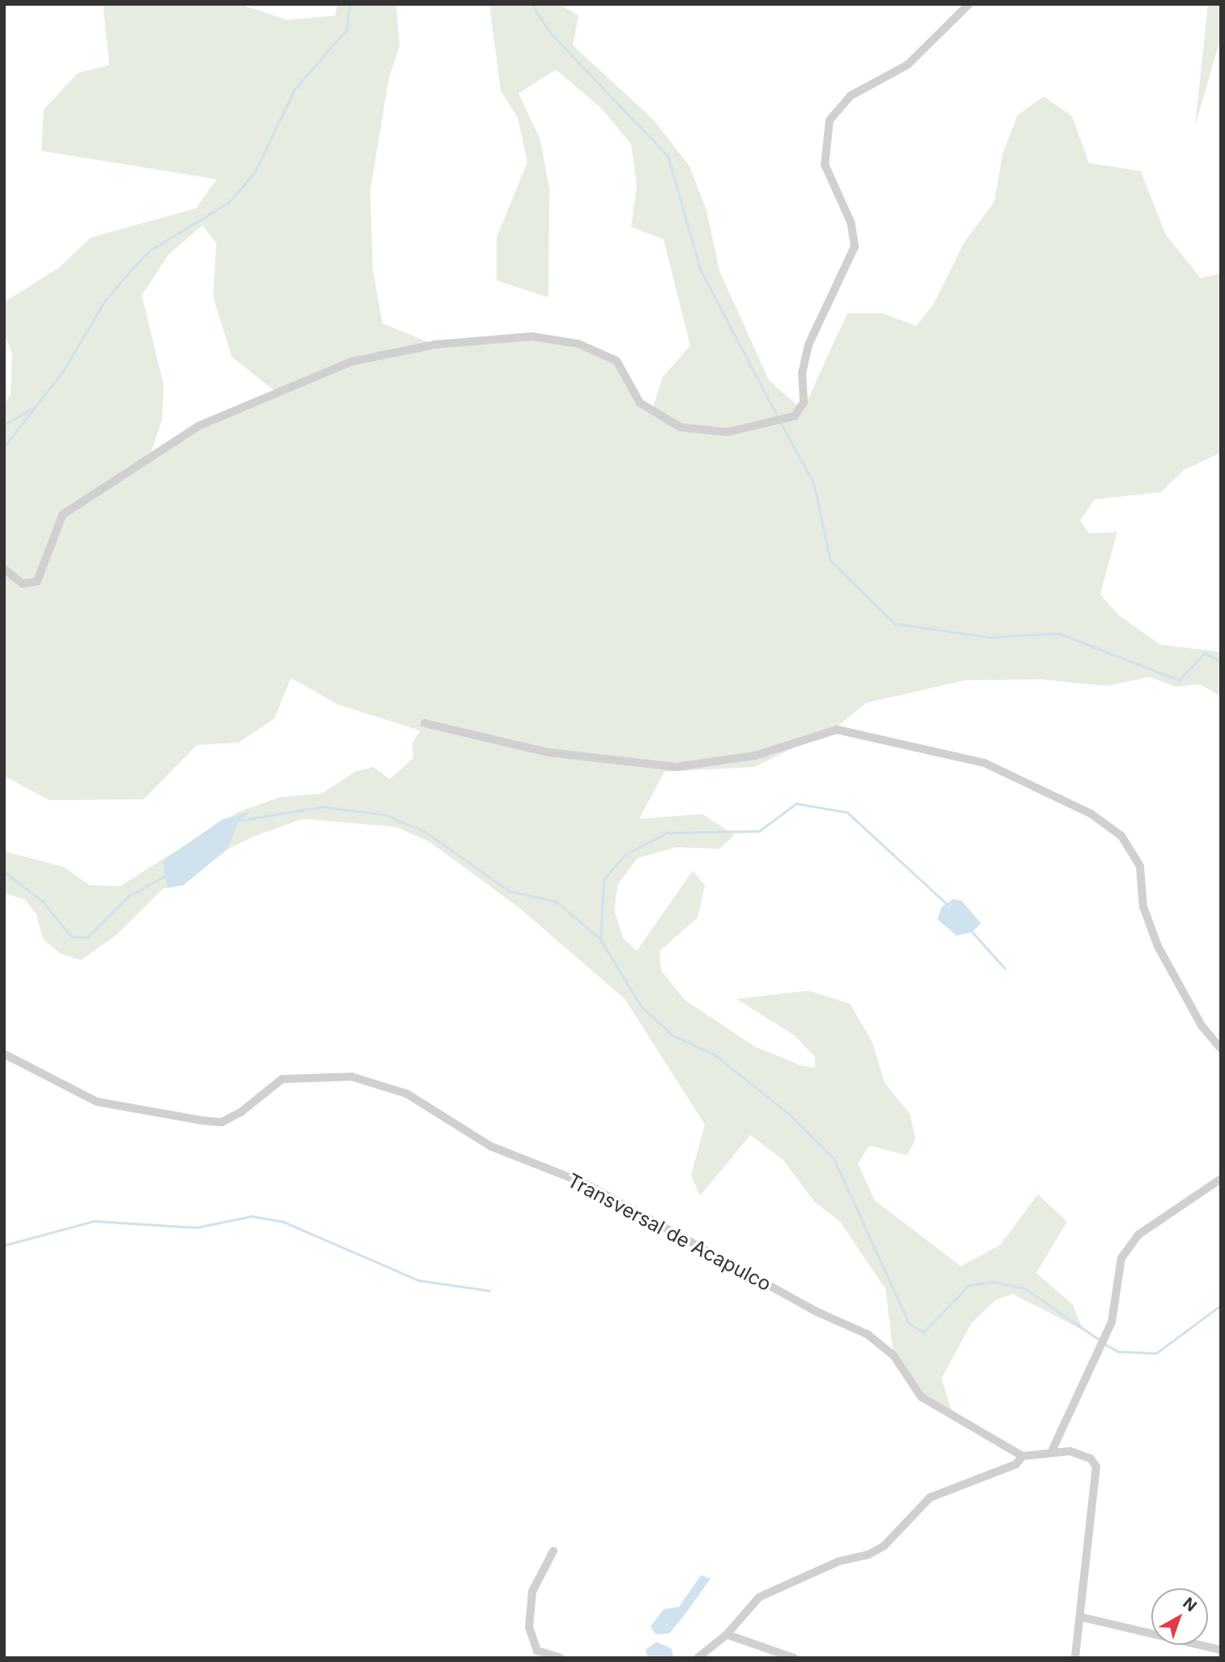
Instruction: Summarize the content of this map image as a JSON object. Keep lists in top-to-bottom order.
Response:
{
  "streets": {
    "street": ["Transversal de Acapulco"]
  },
  "north": "top right"
}
